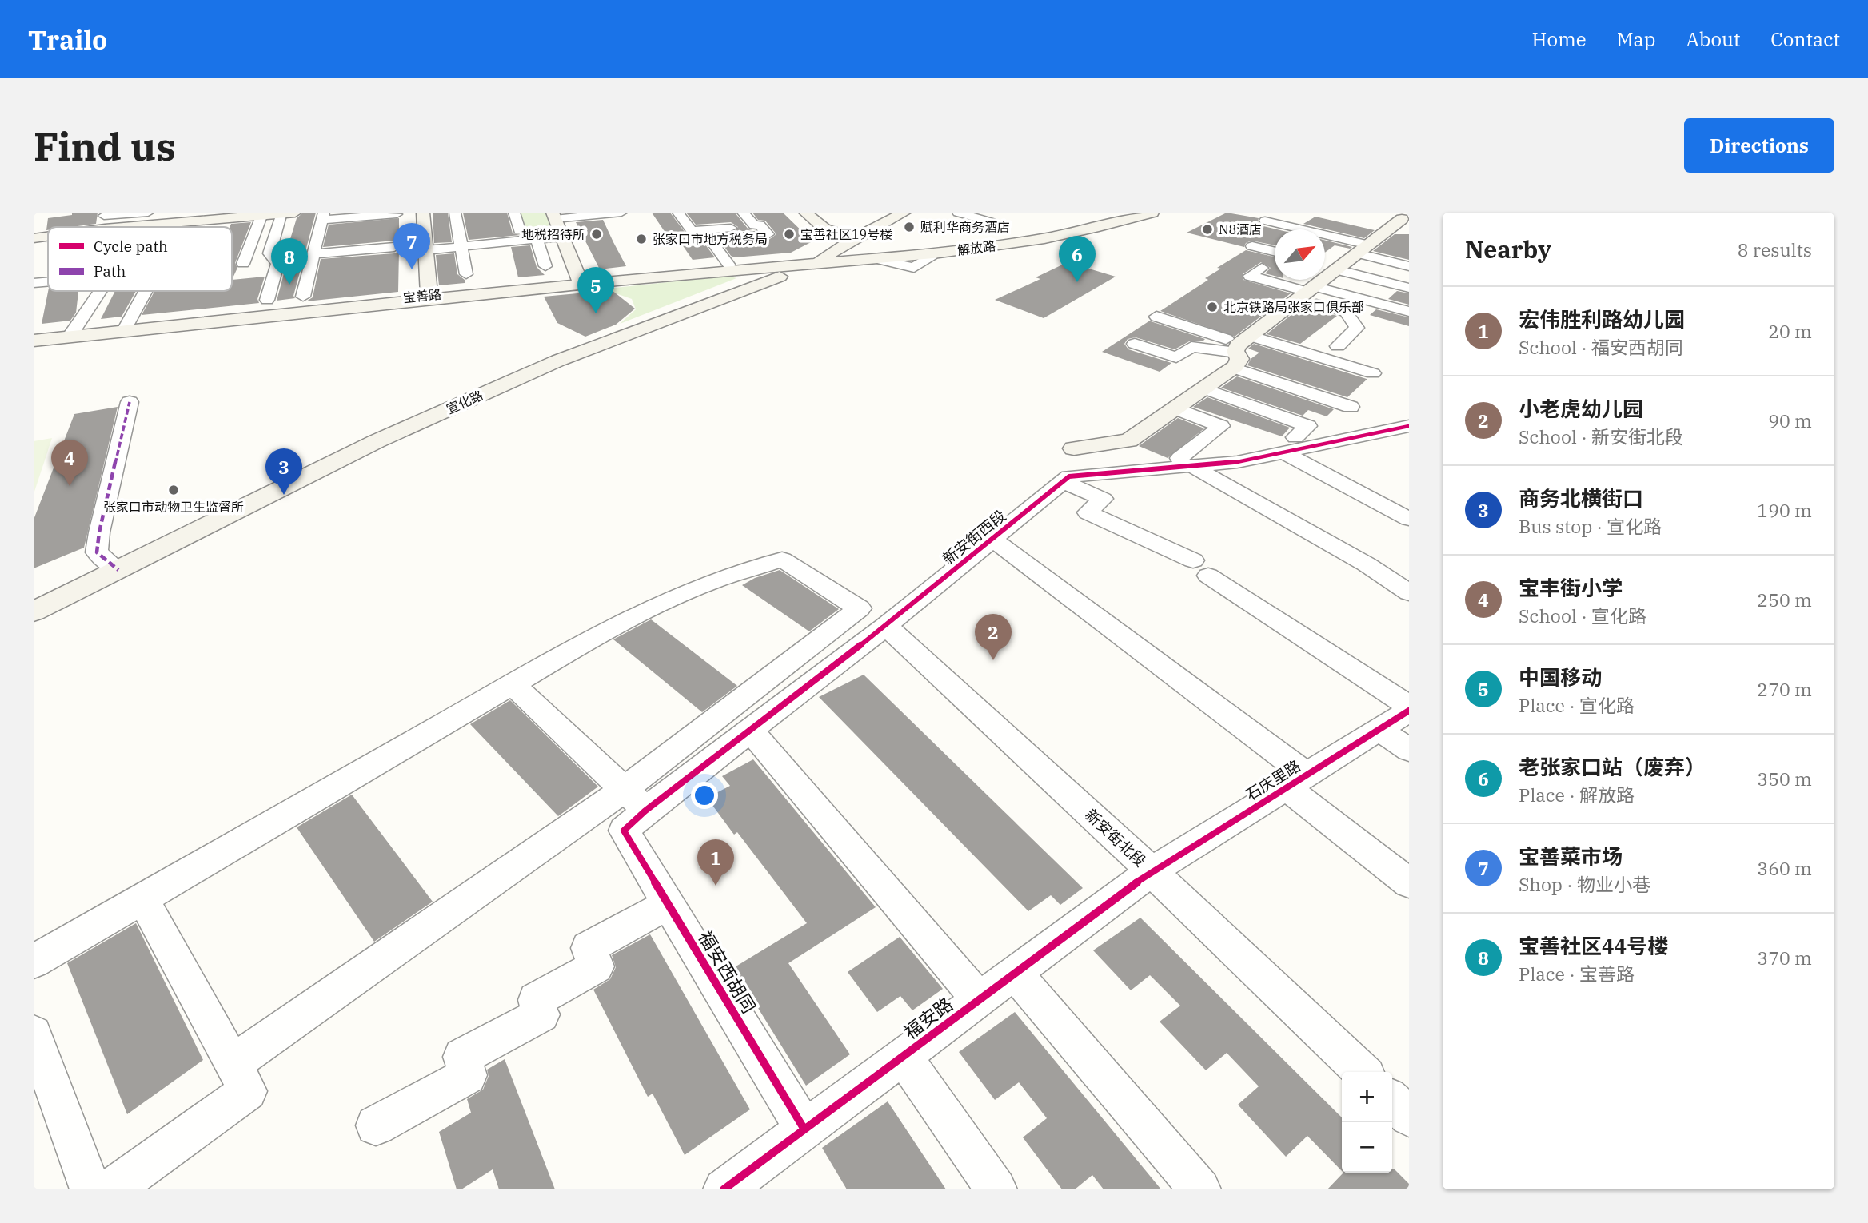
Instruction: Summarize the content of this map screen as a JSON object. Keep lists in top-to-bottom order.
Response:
{
  "streets": {
    "main road": ["解放路", "宝善路", "宣化路"],
    "street": [
      "新安街西段",
      "石庆里路",
      "新安街北段",
      "福安西胡同",
      "福安路"
    ]
  },
  "crossings": [
    ["解放路", "宝善路"],
    ["解放路", "宣化路"],
    ["宝善路", "宣化路"],
    ["新安街西段", "新安街北段"],
    ["新安街西段", "福安西胡同"],
    ["石庆里路", "新安街北段"],
    ["石庆里路", "福安路"],
    ["新安街北段", "福安路"],
    ["福安西胡同", "福安路"]
  ],
  "places": [
    "赋利华商务酒店",
    "N8酒店",
    "地税招待所",
    "宝善社区19号楼",
    "张家口市地方税务局",
    "北京铁路局张家口俱乐部",
    "张家口市动物卫生监督所"
  ],
  "legend": ["Cycle path", "Path"],
  "north": "top right",
  "page": {
    "header": "Trailo",
    "nav": [
      "Home",
      "Map",
      "About",
      "Contact"
    ],
    "buttons": "Directions",
    "title": "Find us",
    "heading": ["Nearby", "8 results"],
    "pins": [
      "7",
      "6",
      "8",
      "5",
      "4",
      "3",
      "2",
      "1"
    ],
    "list": [
      {
        "mark": "1",
        "name": "宏伟胜利路幼儿园",
        "note": "School · 福安西胡同",
        "value": "20 m"
      },
      {
        "mark": "2",
        "name": "小老虎幼儿园",
        "note": "School · 新安街北段",
        "value": "90 m"
      },
      {
        "mark": "3",
        "name": "商务北横街口",
        "note": "Bus stop · 宣化路",
        "value": "190 m"
      },
      {
        "mark": "4",
        "name": "宝丰街小学",
        "note": "School · 宣化路",
        "value": "250 m"
      },
      {
        "mark": "5",
        "name": "中国移动",
        "note": "Place · 宣化路",
        "value": "270 m"
      },
      {
        "mark": "6",
        "name": "老张家口站（废弃）",
        "note": "Place · 解放路",
        "value": "350 m"
      },
      {
        "mark": "7",
        "name": "宝善菜市场",
        "note": "Shop · 物业小巷",
        "value": "360 m"
      },
      {
        "mark": "8",
        "name": "宝善社区44号楼",
        "note": "Place · 宝善路",
        "value": "370 m"
      }
    ],
    "map_buttons": ["+", "−"]
  }
}
